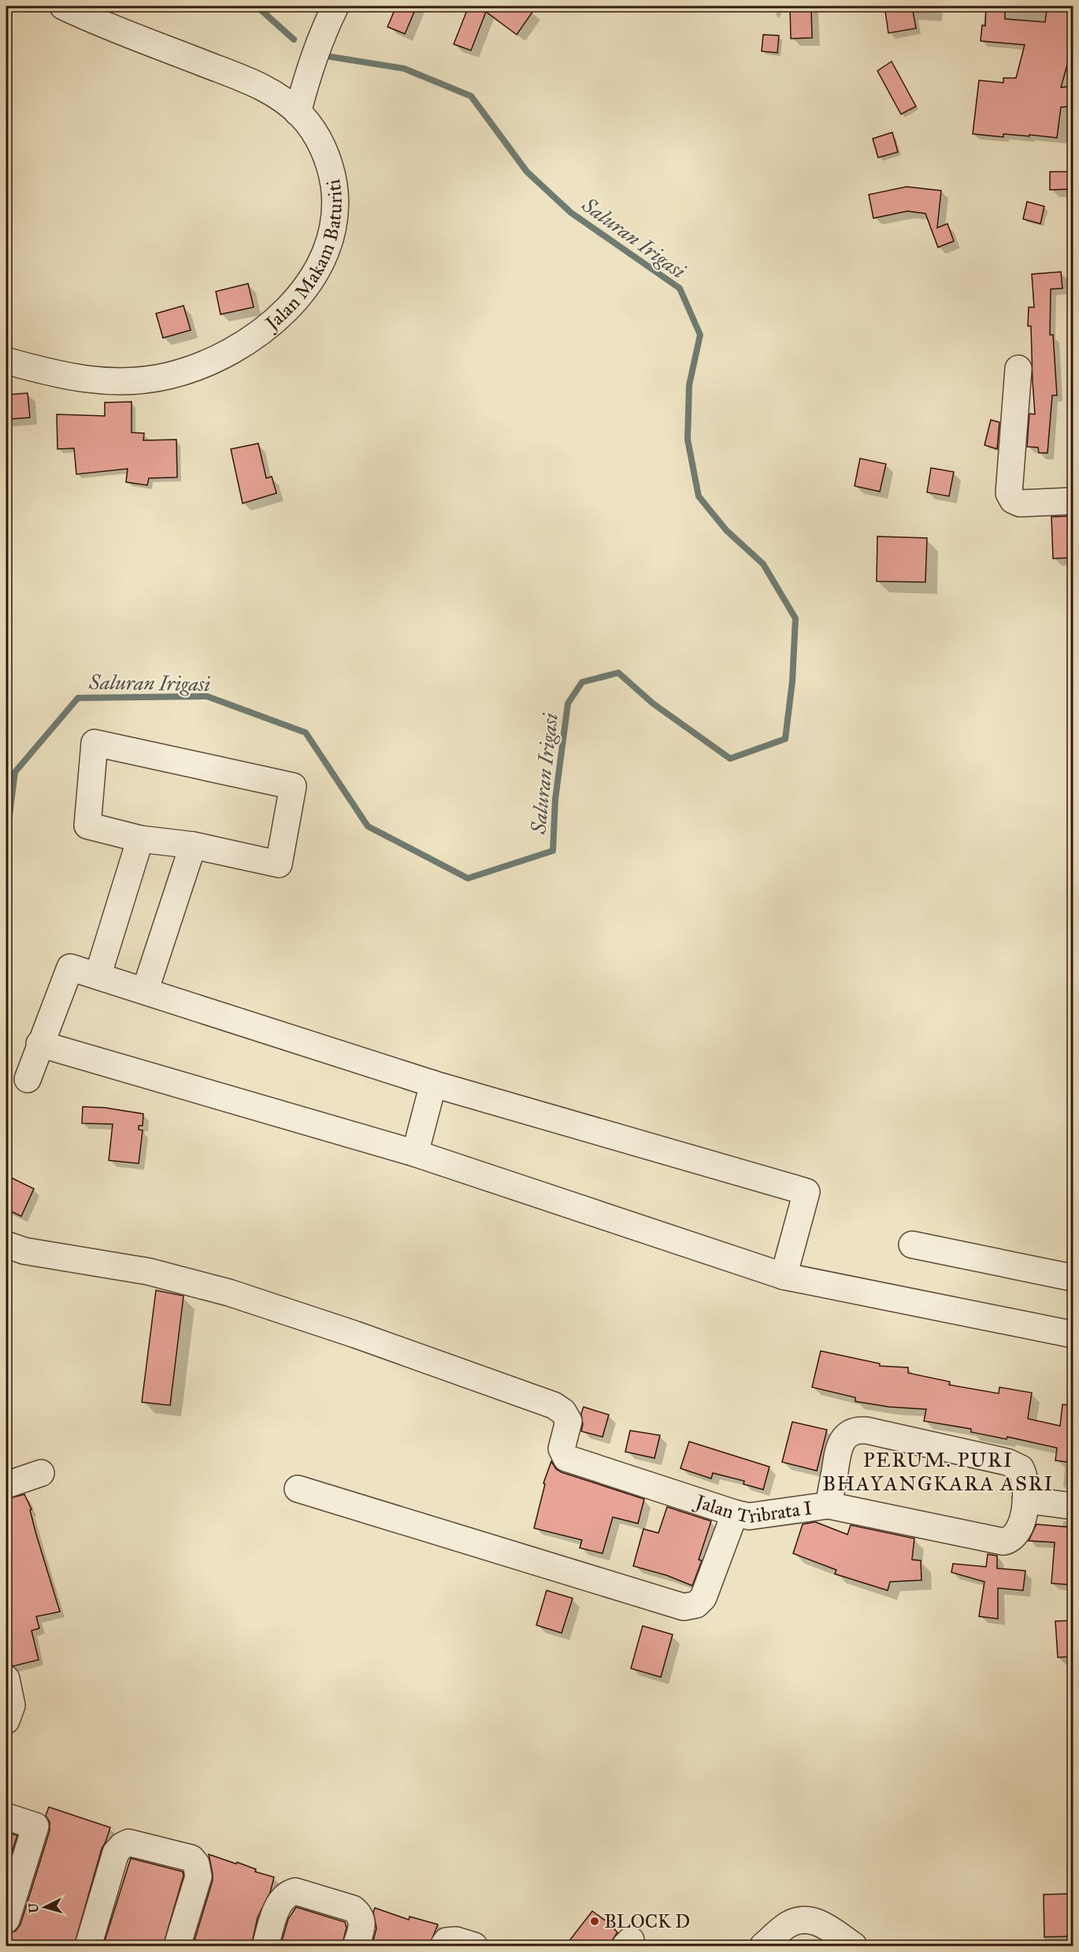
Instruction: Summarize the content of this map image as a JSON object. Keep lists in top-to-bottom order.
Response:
{
  "streets": {
    "street": ["Jalan Makam Baturiti", "Jalan Tribrata I"]
  },
  "districts": ["PERUM. PURI BHAYANGKARA ASRI"],
  "water": ["Saluran Irigasi"],
  "places": ["BLOCK D"],
  "north": "left"
}
